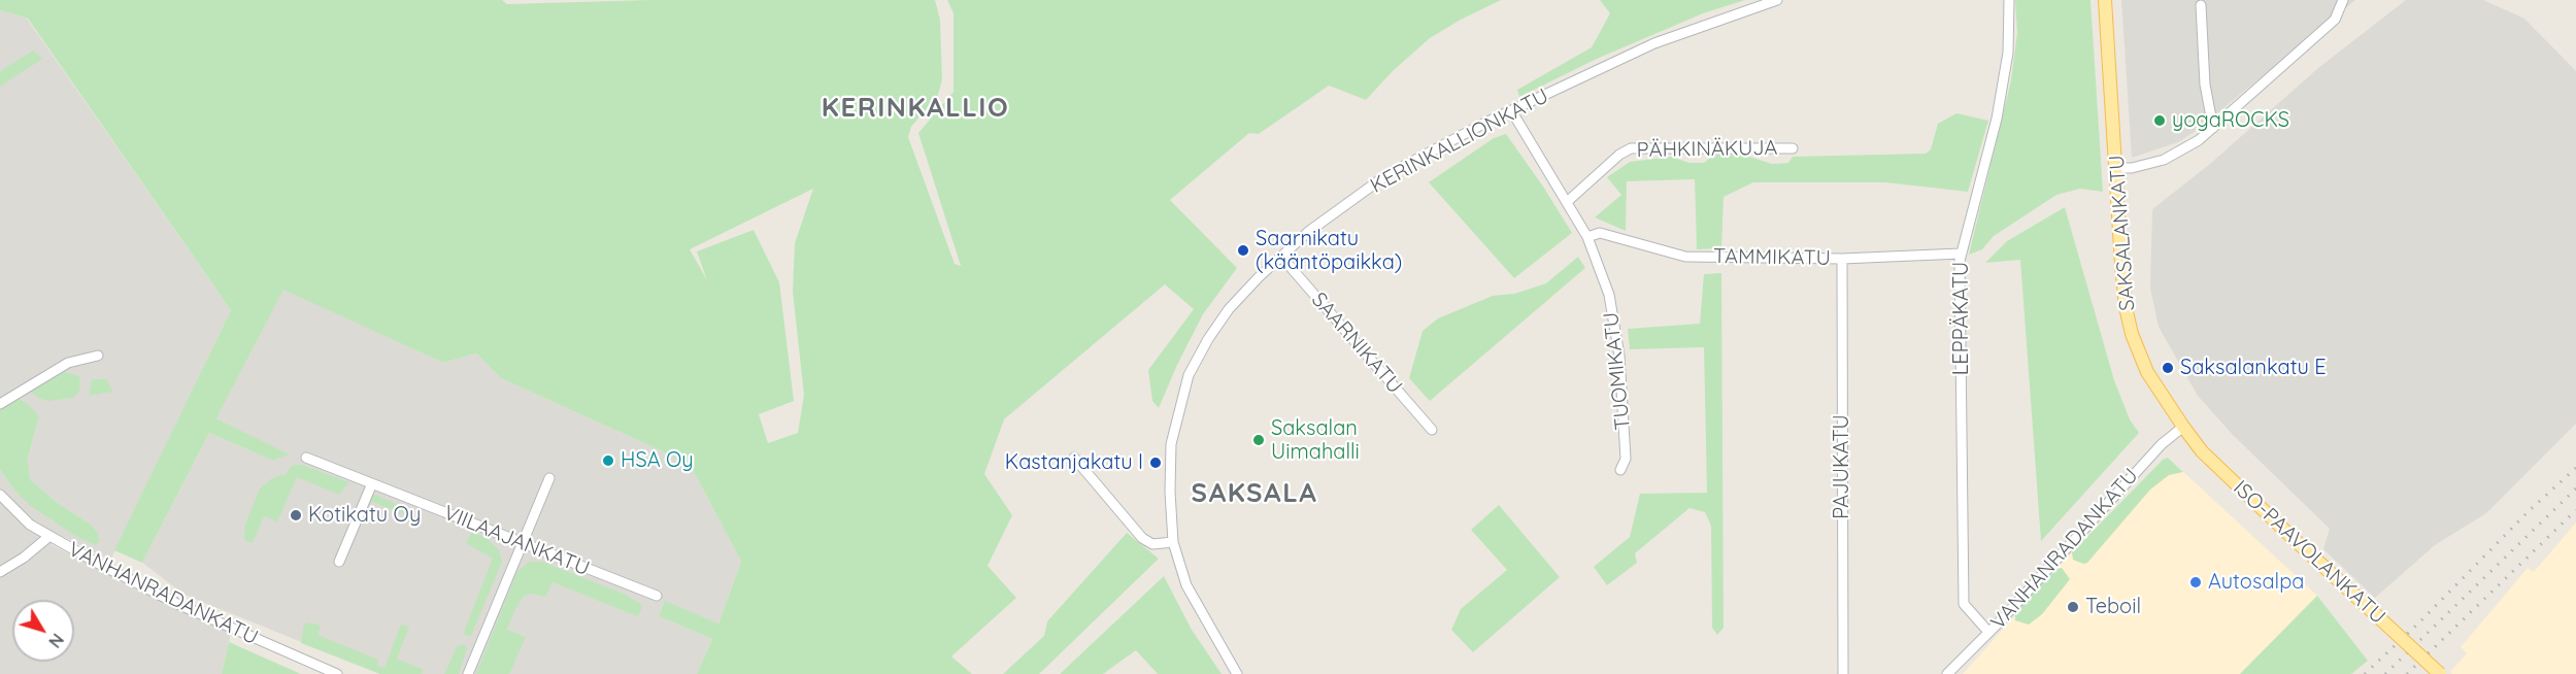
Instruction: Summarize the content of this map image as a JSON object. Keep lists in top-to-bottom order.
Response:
{
  "streets": {
    "main road": ["SAKSALANKATU", "ISO-PAAVOLANKATU"],
    "street": [
      "KERINKALLIONKATU",
      "PÄHKINÄKUJA",
      "TAMMIKATU",
      "LEPPÄKATU",
      "SAARNIKATU",
      "TUOMIKATU",
      "PAJUKATU",
      "VIILAAJANKATU",
      "VANHANRADANKATU"
    ]
  },
  "crossings": [
    ["KERINKALLIONKATU", "SAARNIKATU"],
    ["KERINKALLIONKATU", "TUOMIKATU"],
    ["PÄHKINÄKUJA", "TUOMIKATU"],
    ["SAKSALANKATU", "VANHANRADANKATU"],
    ["SAKSALANKATU", "ISO-PAAVOLANKATU"],
    ["TAMMIKATU", "LEPPÄKATU"],
    ["TAMMIKATU", "TUOMIKATU"],
    ["TAMMIKATU", "PAJUKATU"],
    ["LEPPÄKATU", "VANHANRADANKATU"],
    ["VANHANRADANKATU", "ISO-PAAVOLANKATU"]
  ],
  "districts": ["KERINKALLIO", "SAKSALA"],
  "places": [
    "yogaROCKS",
    "Saarnikatu (kääntöpaikka)",
    "Saksalankatu E",
    "Saksalan Uimahalli",
    "HSA Oy",
    "Kastanjakatu I",
    "Kotikatu Oy",
    "Autosalpa",
    "Teboil"
  ],
  "north": "bottom right"
}
